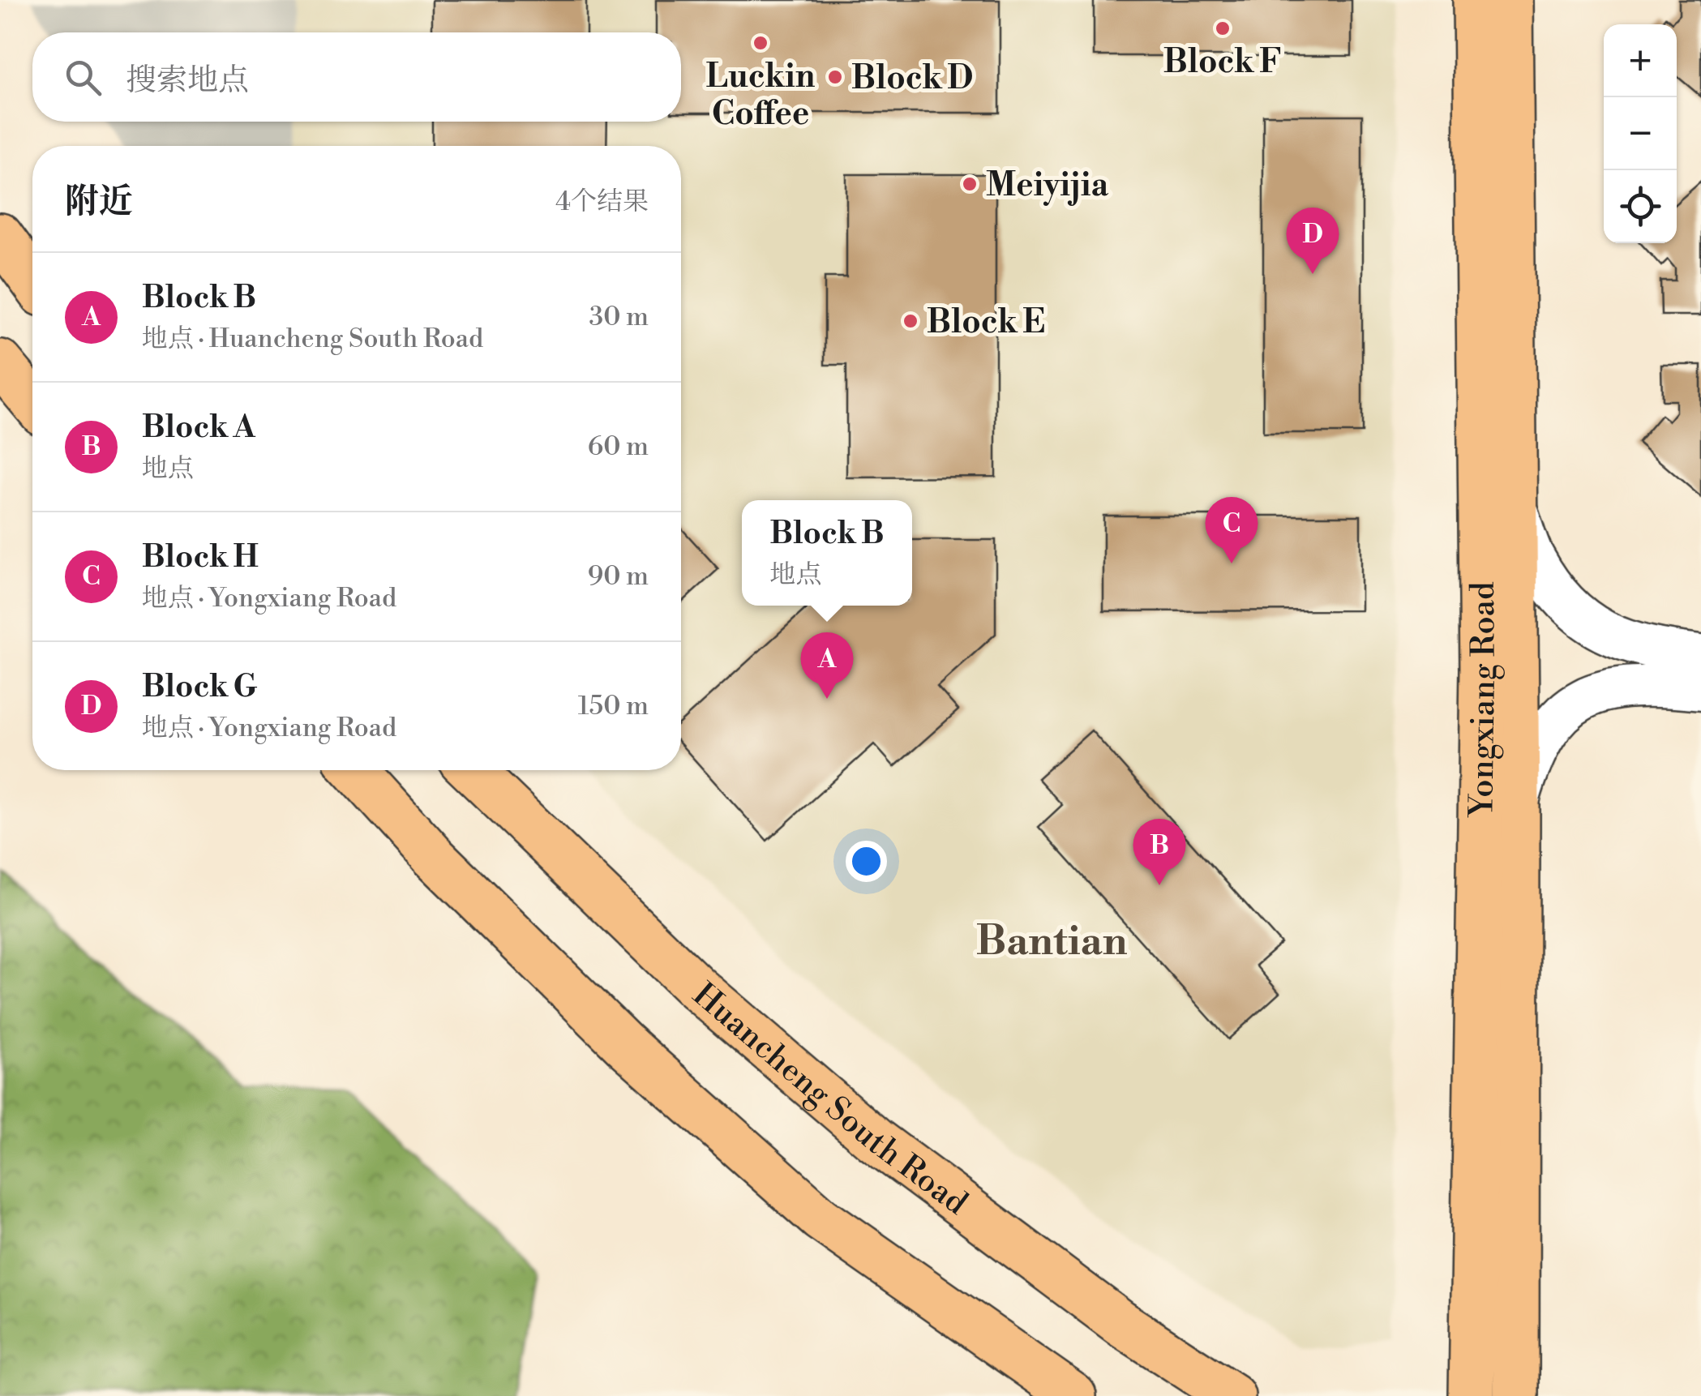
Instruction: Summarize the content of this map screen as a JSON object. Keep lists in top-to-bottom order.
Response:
{
  "streets": {
    "main road": ["Yongxiang Road", "Huancheng South Road"]
  },
  "districts": ["Bantian"],
  "places": [
    "Block F",
    "Luckin Coffee",
    "Block D",
    "Meiyijia",
    "Block E"
  ],
  "page": {
    "map_buttons": ["+", "−"],
    "search": "搜索地点",
    "heading": ["附近", "4个结果"],
    "pins": [
      "D",
      "C",
      "A",
      "B"
    ],
    "list": [
      {
        "mark": "A",
        "name": "Block B",
        "note": "地点 · Huancheng South Road",
        "value": "30 m"
      },
      {
        "mark": "B",
        "name": "Block A",
        "note": "地点",
        "value": "60 m"
      },
      {
        "mark": "C",
        "name": "Block H",
        "note": "地点 · Yongxiang Road",
        "value": "90 m"
      },
      {
        "mark": "D",
        "name": "Block G",
        "note": "地点 · Yongxiang Road",
        "value": "150 m"
      }
    ],
    "popup": ["Block B", "地点"]
  }
}
